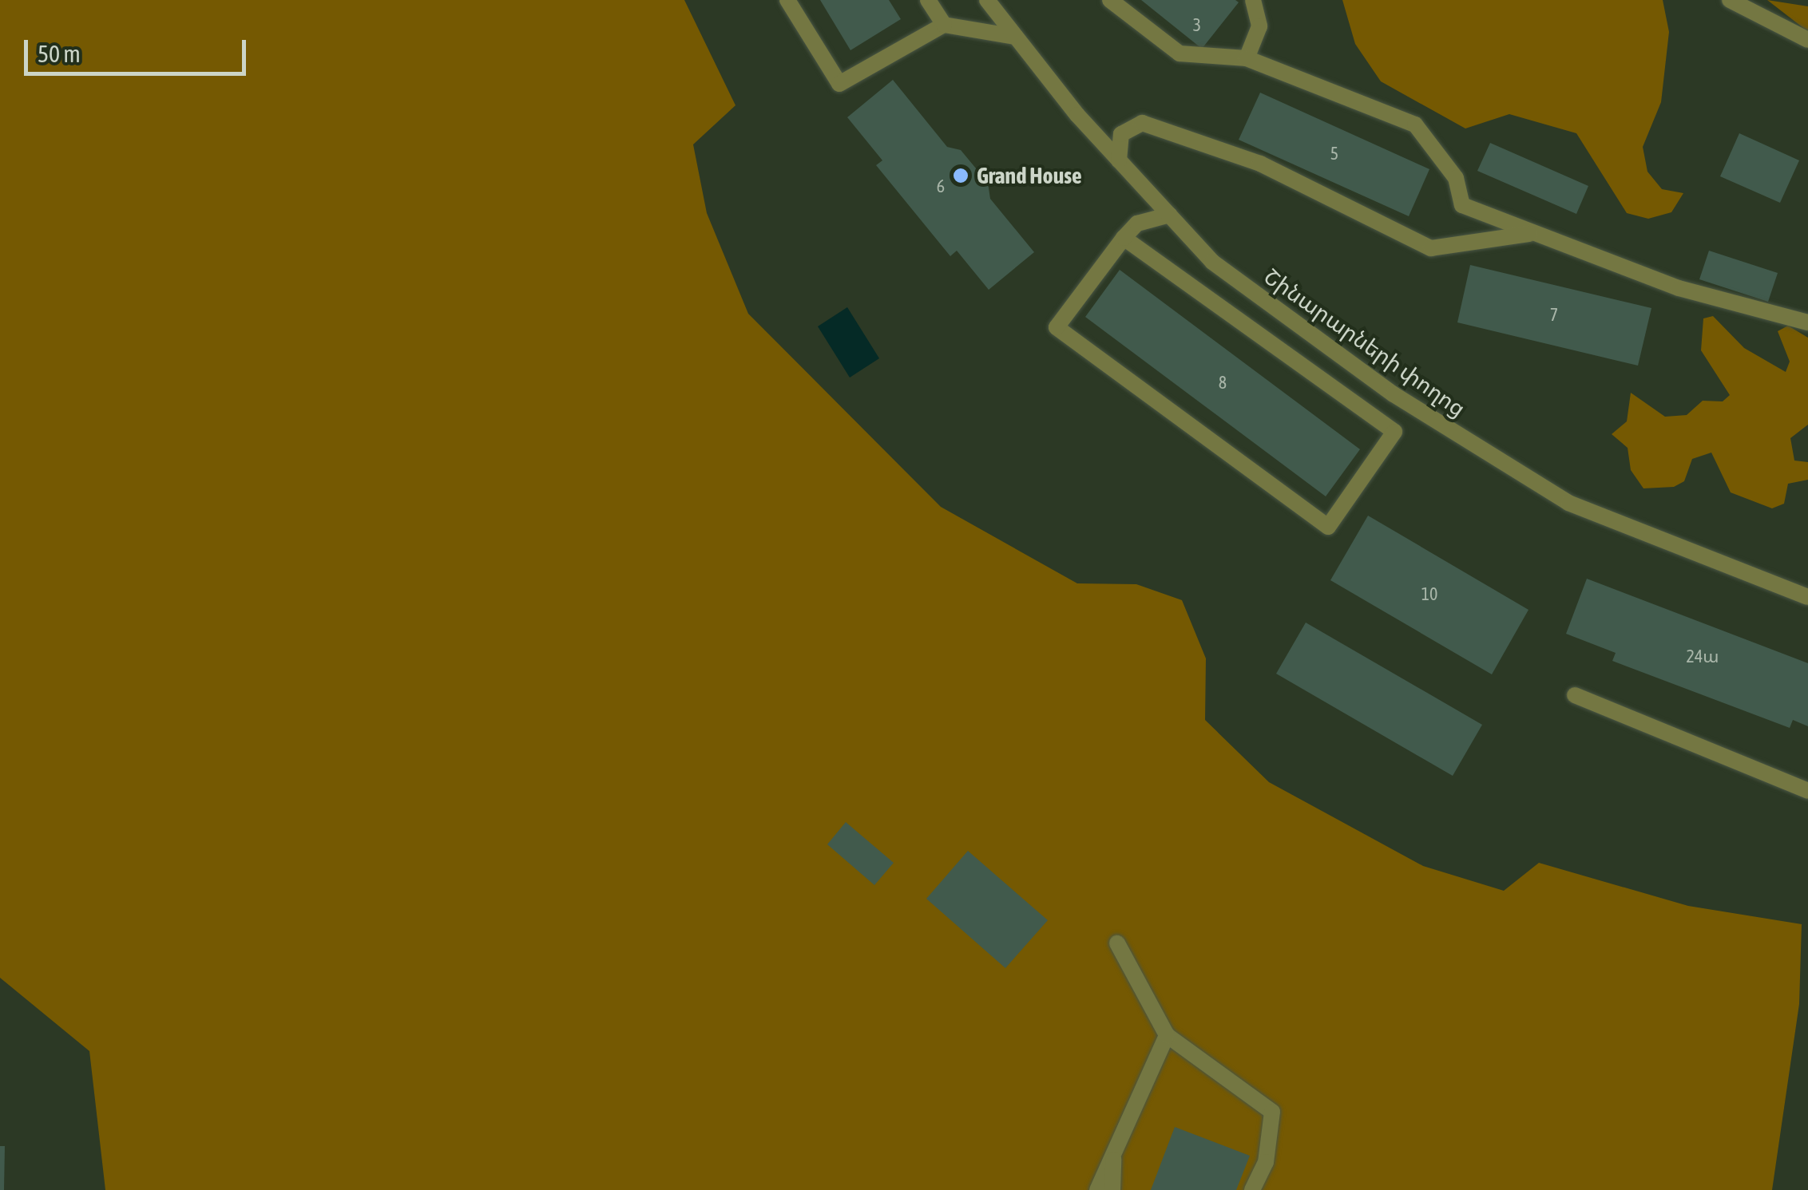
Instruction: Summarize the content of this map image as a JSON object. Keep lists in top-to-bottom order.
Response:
{
  "streets": {
    "street": ["Շինարարների փողոց"]
  },
  "places": ["Grand House"],
  "house_numbers": [
    "3",
    "5",
    "6",
    "7",
    "8",
    "10",
    "24ա"
  ],
  "scale_bar": "50 m"
}
